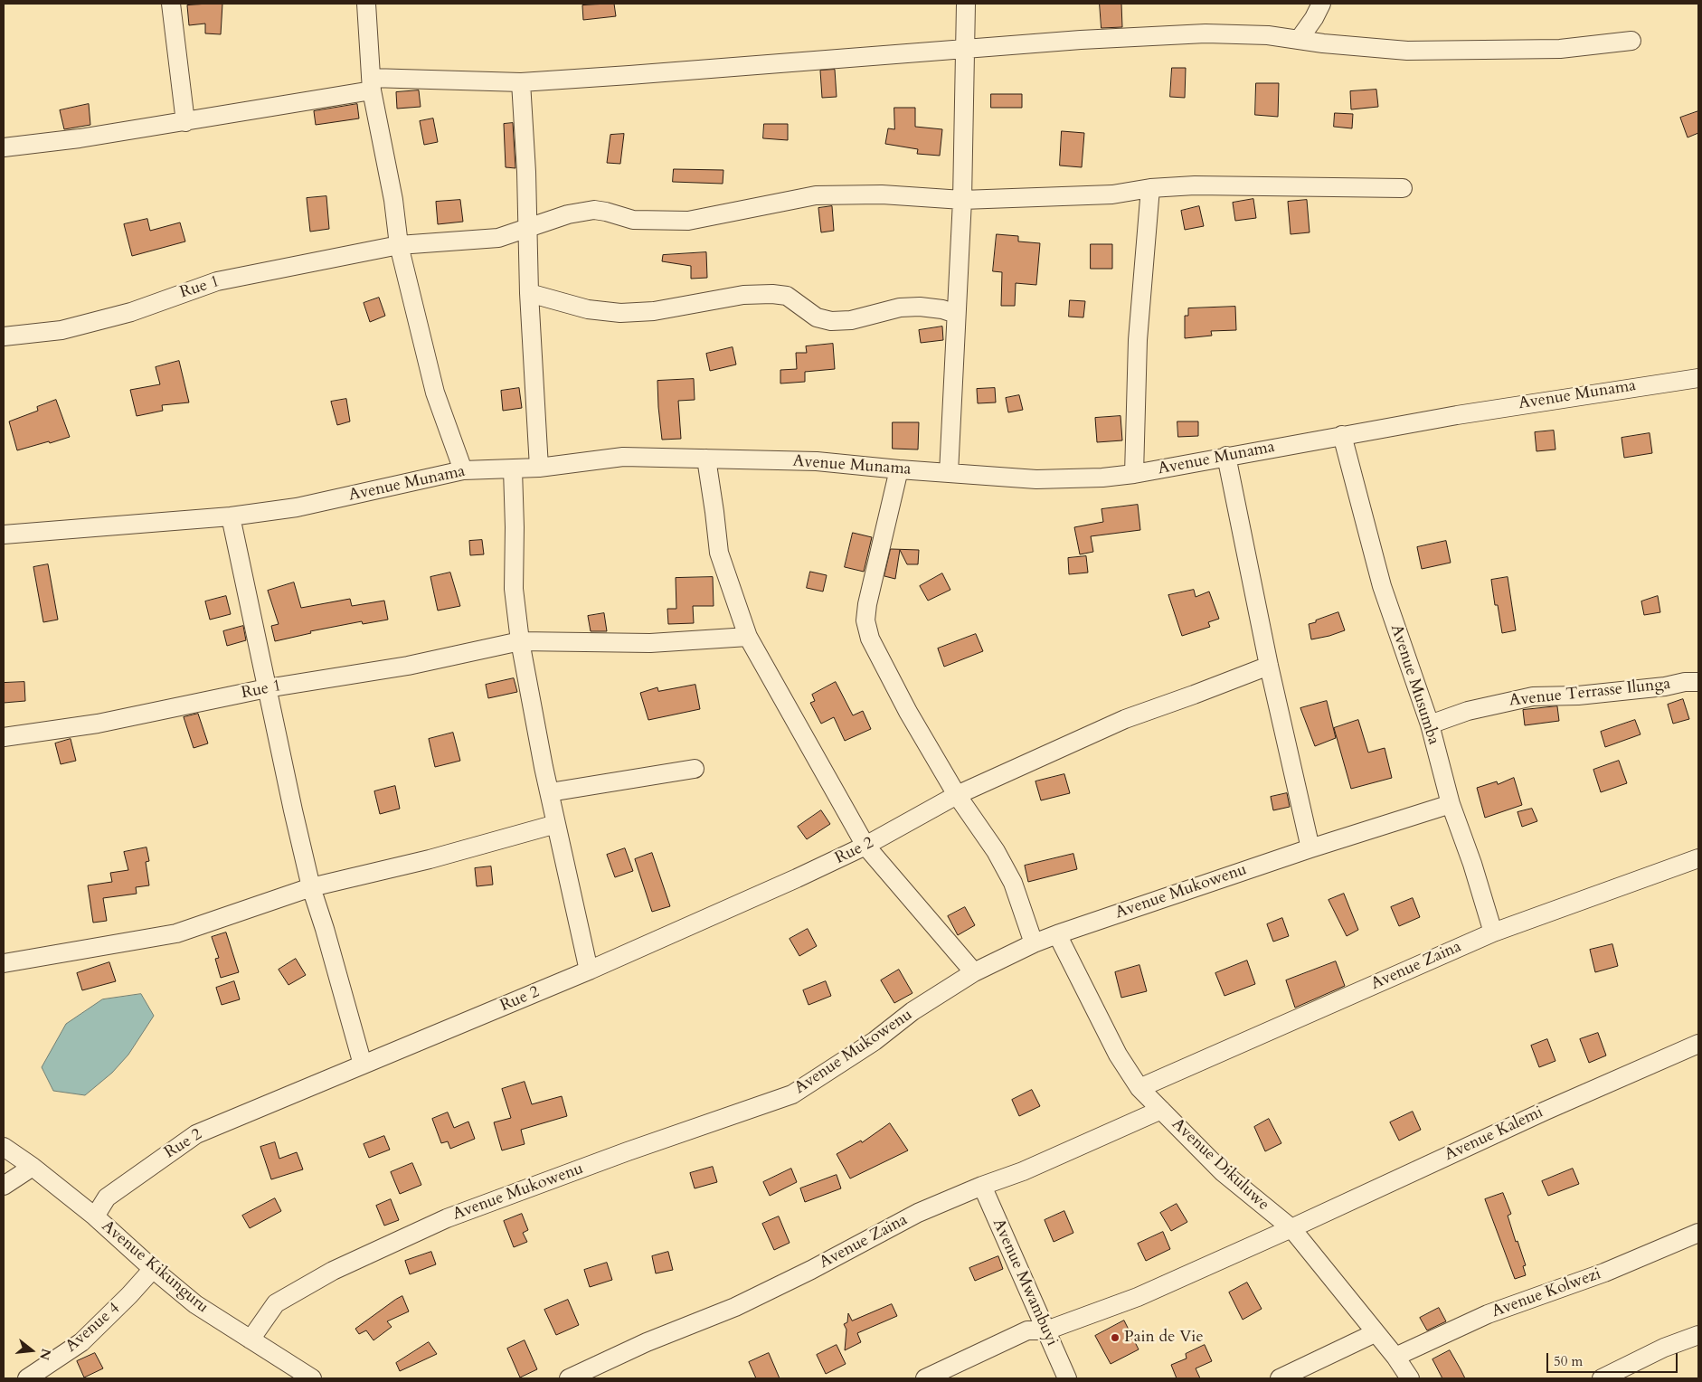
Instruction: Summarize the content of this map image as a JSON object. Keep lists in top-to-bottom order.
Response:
{
  "streets": {
    "street": [
      "Rue 1",
      "Avenue Munama",
      "Avenue Musumba",
      "Avenue Terrasse Ilunga",
      "Rue 2",
      "Avenue Mukowenu",
      "Avenue Zaina",
      "Avenue Kalemi",
      "Avenue Dikuluwe",
      "Avenue Kikunguru",
      "Avenue Mwambuyi",
      "Avenue Kolwezi",
      "Avenue 4"
    ]
  },
  "crossings": [
    ["Avenue Munama", "Avenue Musumba"],
    ["Avenue Musumba", "Avenue Terrasse Ilunga"],
    ["Avenue Musumba", "Avenue Mukowenu"],
    ["Avenue Musumba", "Avenue Zaina"],
    ["Rue 2", "Avenue Kikunguru"],
    ["Avenue Mukowenu", "Avenue Dikuluwe"],
    ["Avenue Mukowenu", "Avenue Kikunguru"],
    ["Avenue Zaina", "Avenue Dikuluwe"],
    ["Avenue Zaina", "Avenue Mwambuyi"],
    ["Avenue Kalemi", "Avenue Dikuluwe"],
    ["Avenue Kalemi", "Avenue Mwambuyi"],
    ["Avenue Dikuluwe", "Avenue Kolwezi"],
    ["Avenue Kikunguru", "Avenue 4"]
  ],
  "places": ["Pain de Vie"],
  "scale_bar": "50 m",
  "north": "right"
}
